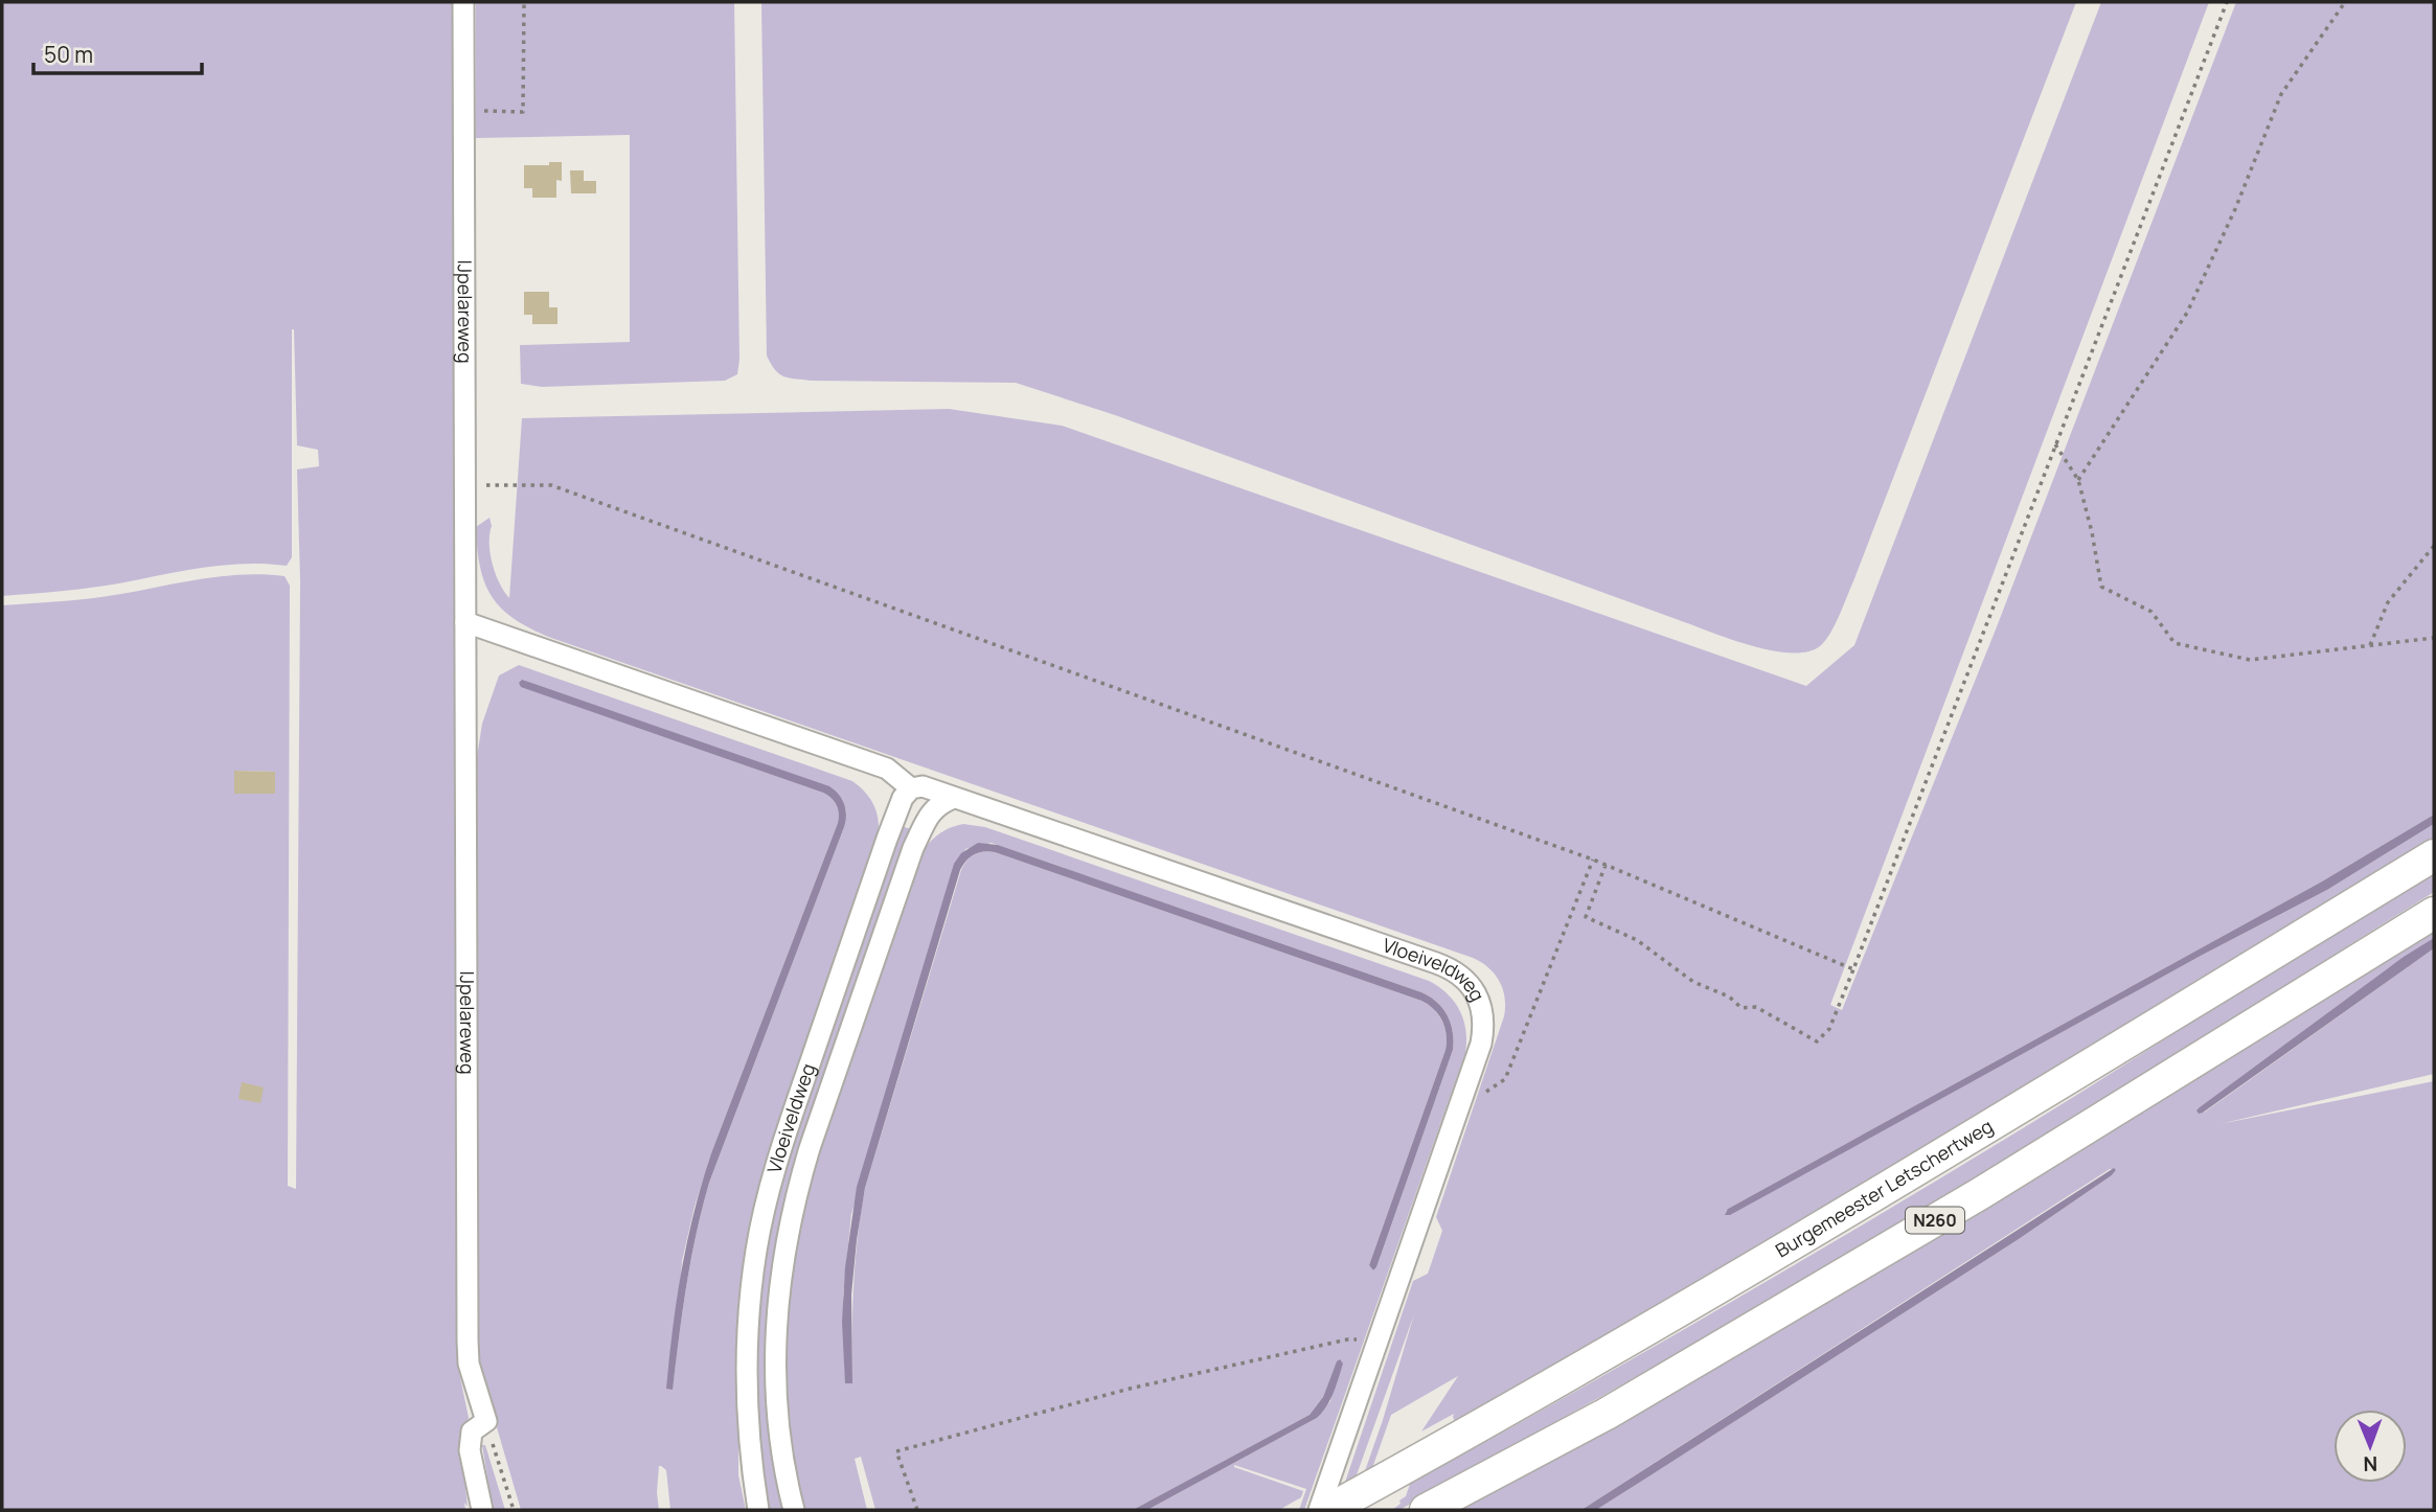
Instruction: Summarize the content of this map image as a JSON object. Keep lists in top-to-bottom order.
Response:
{
  "streets": {
    "main road": ["Burgemeester Letschertweg", "N260"],
    "street": ["IJpelareweg", "Vloeiveldweg"]
  },
  "scale_bar": "50 m",
  "north": "bottom"
}
